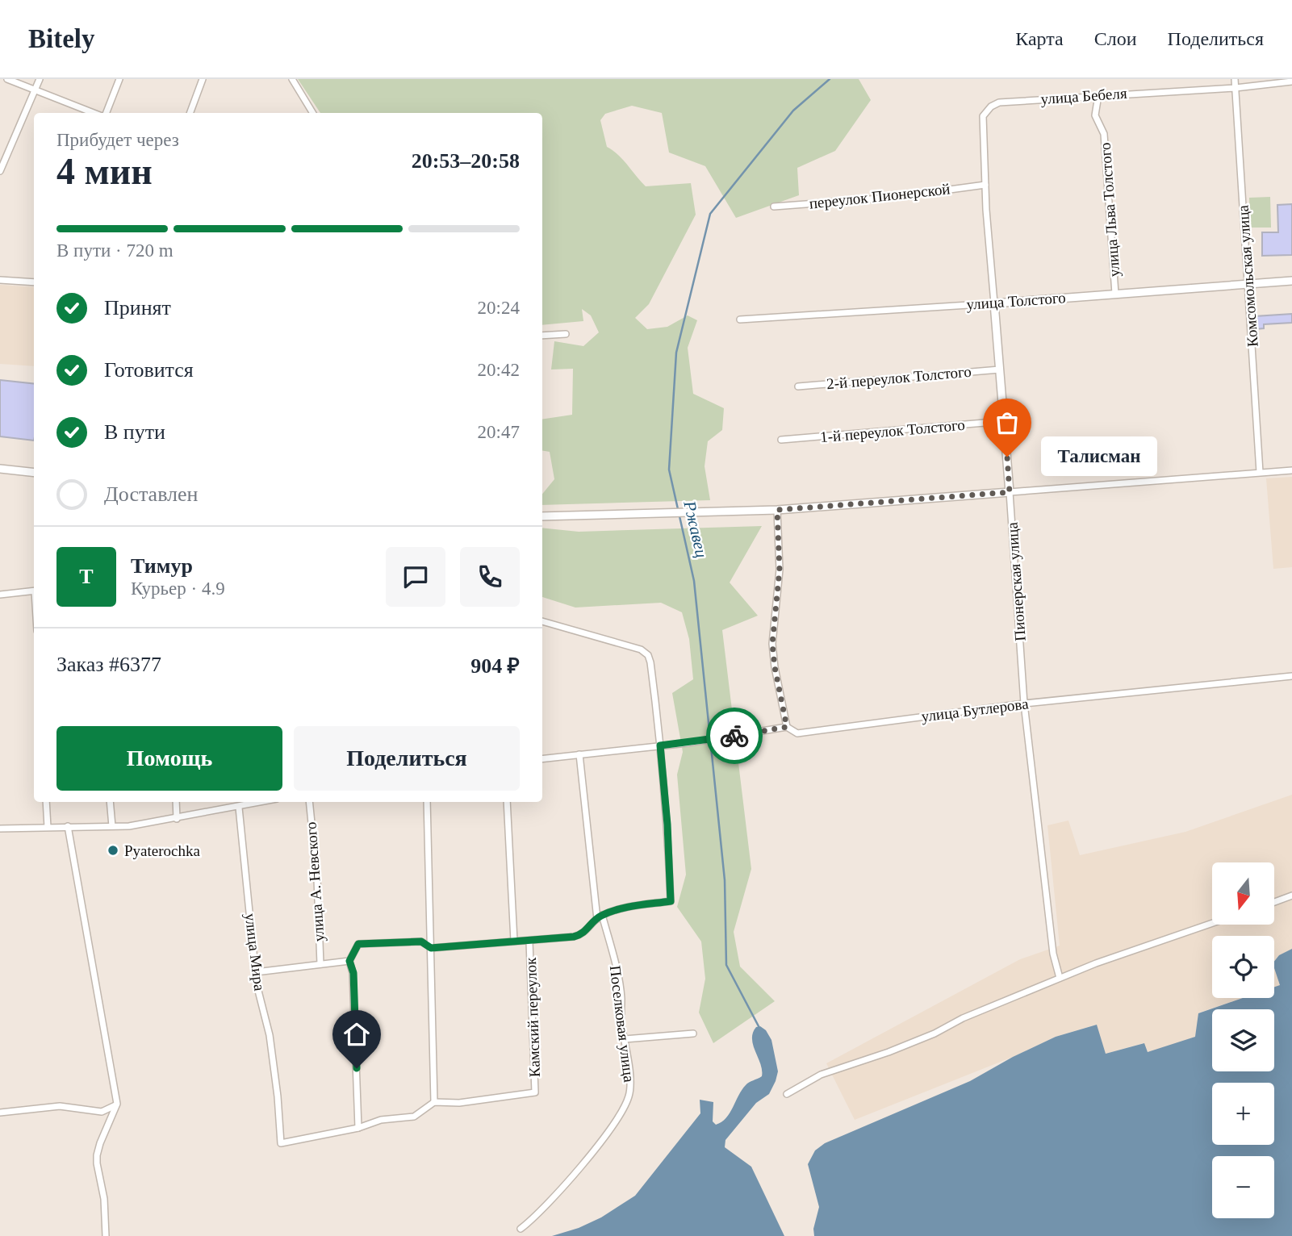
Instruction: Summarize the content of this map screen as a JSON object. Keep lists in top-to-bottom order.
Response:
{
  "streets": {
    "street": [
      "улица Бебеля",
      "переулок Пионерской",
      "улица Льва Толстого",
      "Комсомольская улица",
      "улица Толстого",
      "2-й переулок Толстого",
      "1-й переулок Толстого",
      "Пионерская улица",
      "улица Бутлерова",
      "улица А. Невского",
      "улица Мира",
      "Камский переулок",
      "Поселковая улица"
    ]
  },
  "crossings": [
    ["улица Бебеля", "улица Льва Толстого"],
    ["улица Бебеля", "Комсомольская улица"],
    ["улица Бебеля", "Пионерская улица"],
    ["переулок Пионерской", "Пионерская улица"],
    ["улица Льва Толстого", "улица Толстого"],
    ["Комсомольская улица", "улица Толстого"],
    ["улица Толстого", "Пионерская улица"],
    ["2-й переулок Толстого", "Пионерская улица"],
    ["1-й переулок Толстого", "Пионерская улица"],
    ["Пионерская улица", "улица Бутлерова"]
  ],
  "water": ["Ржавец"],
  "places": ["Талисман", "Pyaterochka"],
  "north": "bottom",
  "page": {
    "header": "Bitely",
    "nav": ["Карта", "Слои", "Поделиться"],
    "heading": ["4 мин", "Прибудет через", "20:53–20:58"],
    "panel": [
      "Тимур",
      "Курьер · 4.9",
      "Заказ #6377",
      "904 ₽"
    ],
    "bar": "В пути · 720 m",
    "list": [
      ["Принят", "20:24"],
      ["Готовится", "20:42"],
      ["В пути", "20:47"],
      "Доставлен"
    ],
    "bubble": "Талисман",
    "round": "Т",
    "buttons": ["Помощь", "Поделиться"],
    "map_buttons": ["+", "−"]
  }
}
